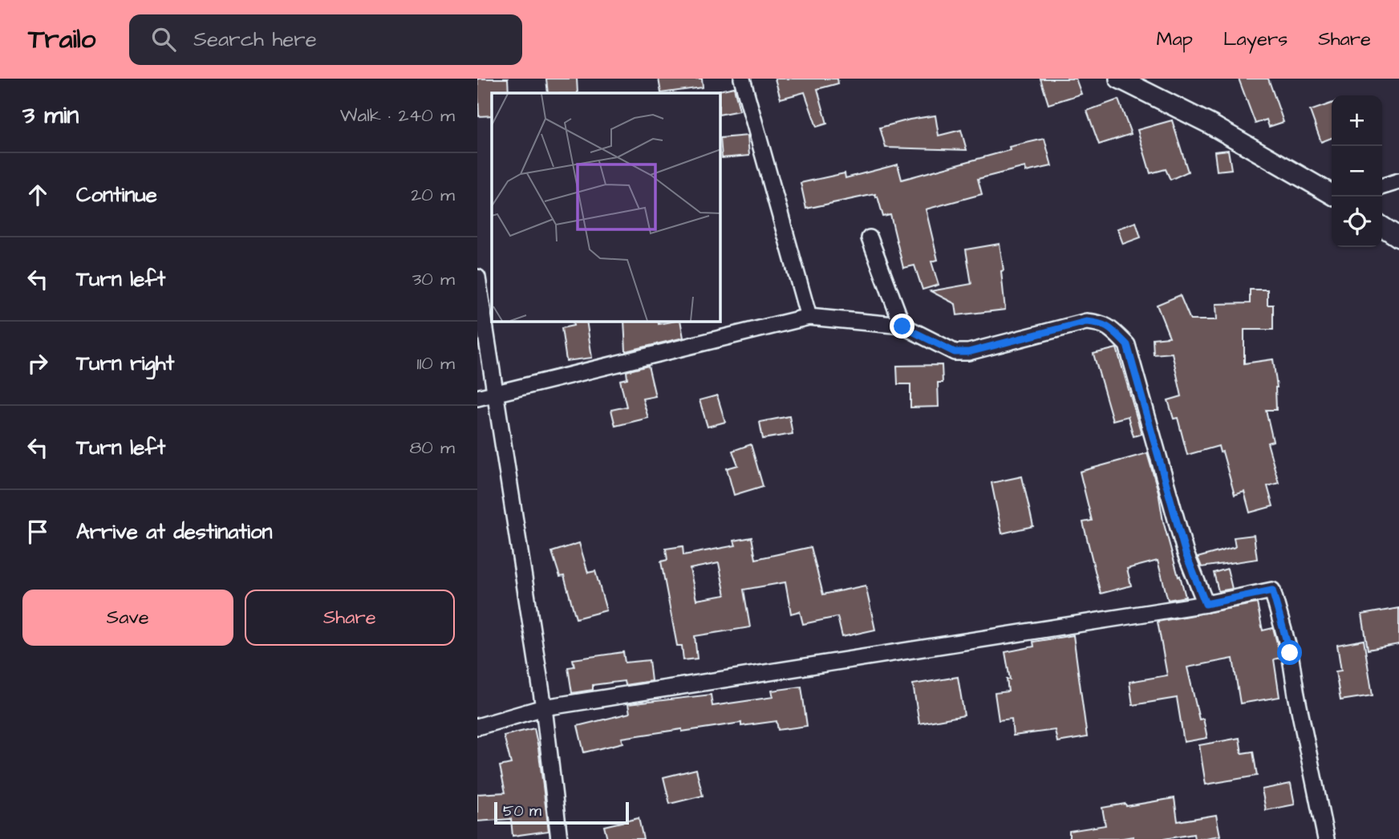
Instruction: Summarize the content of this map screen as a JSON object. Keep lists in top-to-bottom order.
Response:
{
  "scale_bar": "50 m",
  "page": {
    "header": "Trailo",
    "search": "Search here",
    "nav": ["Map", "Layers", "Share"],
    "heading": ["3 min", "Walk · 240 m"],
    "map_buttons": ["+", "−"],
    "list": [
      ["Continue", "20 m"],
      ["Turn left", "30 m"],
      ["Turn right", "110 m"],
      ["Turn left", "80 m"],
      "Arrive at destination"
    ],
    "buttons": ["Save", "Share"],
    "scale": "50 m"
  }
}
